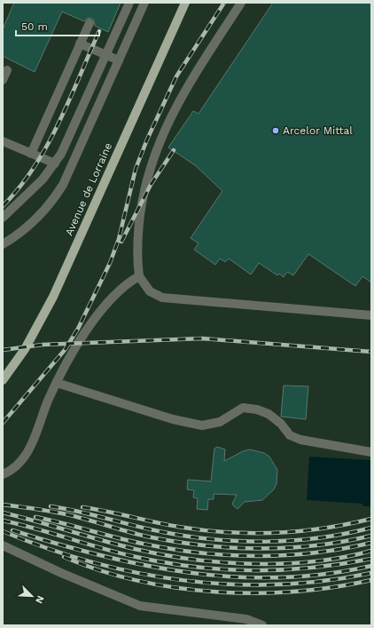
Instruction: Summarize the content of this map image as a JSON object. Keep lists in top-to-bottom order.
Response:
{
  "streets": {
    "main road": ["Avenue de Lorraine"]
  },
  "places": ["Arcelor Mittal"],
  "scale_bar": "50 m",
  "north": "bottom right"
}
